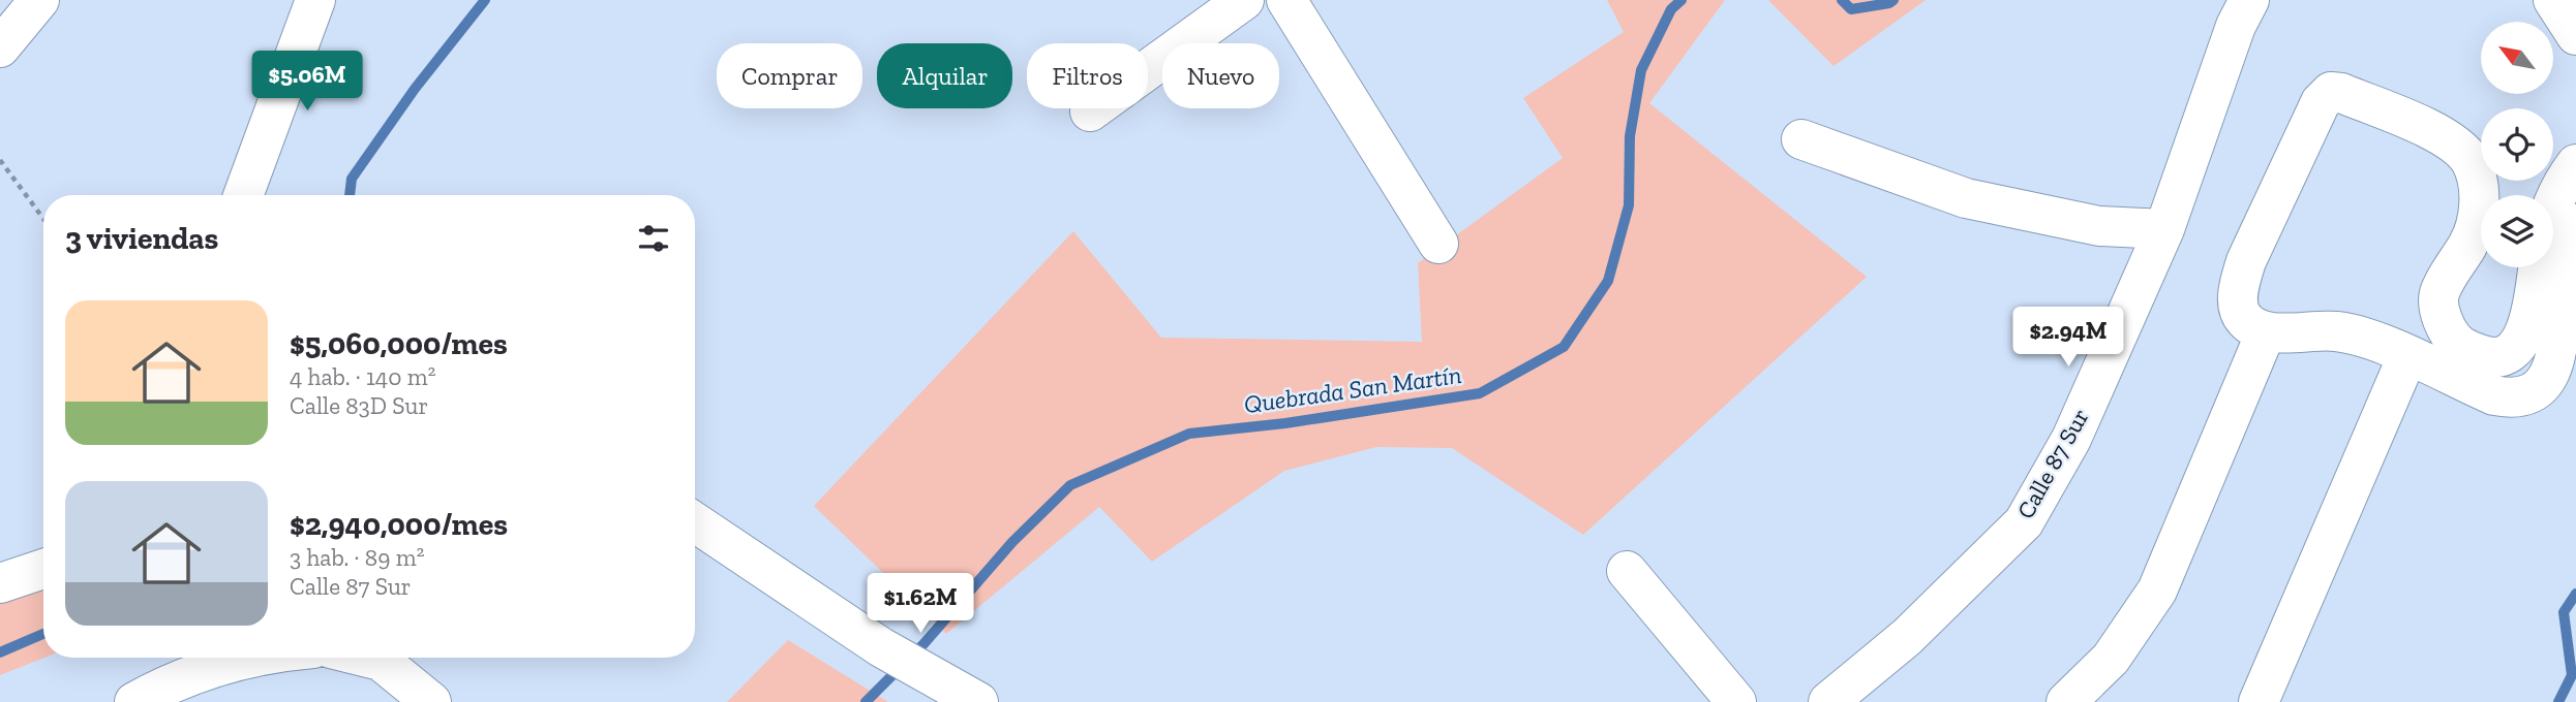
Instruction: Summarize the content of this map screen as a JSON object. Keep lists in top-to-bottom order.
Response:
{
  "streets": {
    "street": ["Calle 87 Sur"]
  },
  "water": ["Quebrada San Martín"],
  "north": "top left",
  "page": {
    "chip": [
      "Comprar",
      "Alquilar",
      "Filtros",
      "Nuevo"
    ],
    "price": ["$5.06M", "$2.94M", "$1.62M"],
    "heading": "3 viviendas",
    "list": [
      {
        "name": "$5,060,000/mes",
        "note": "4 hab. · 140 m² · Calle 83D Sur"
      },
      {
        "name": "$2,940,000/mes",
        "note": "3 hab. · 89 m² · Calle 87 Sur"
      }
    ]
  }
}
